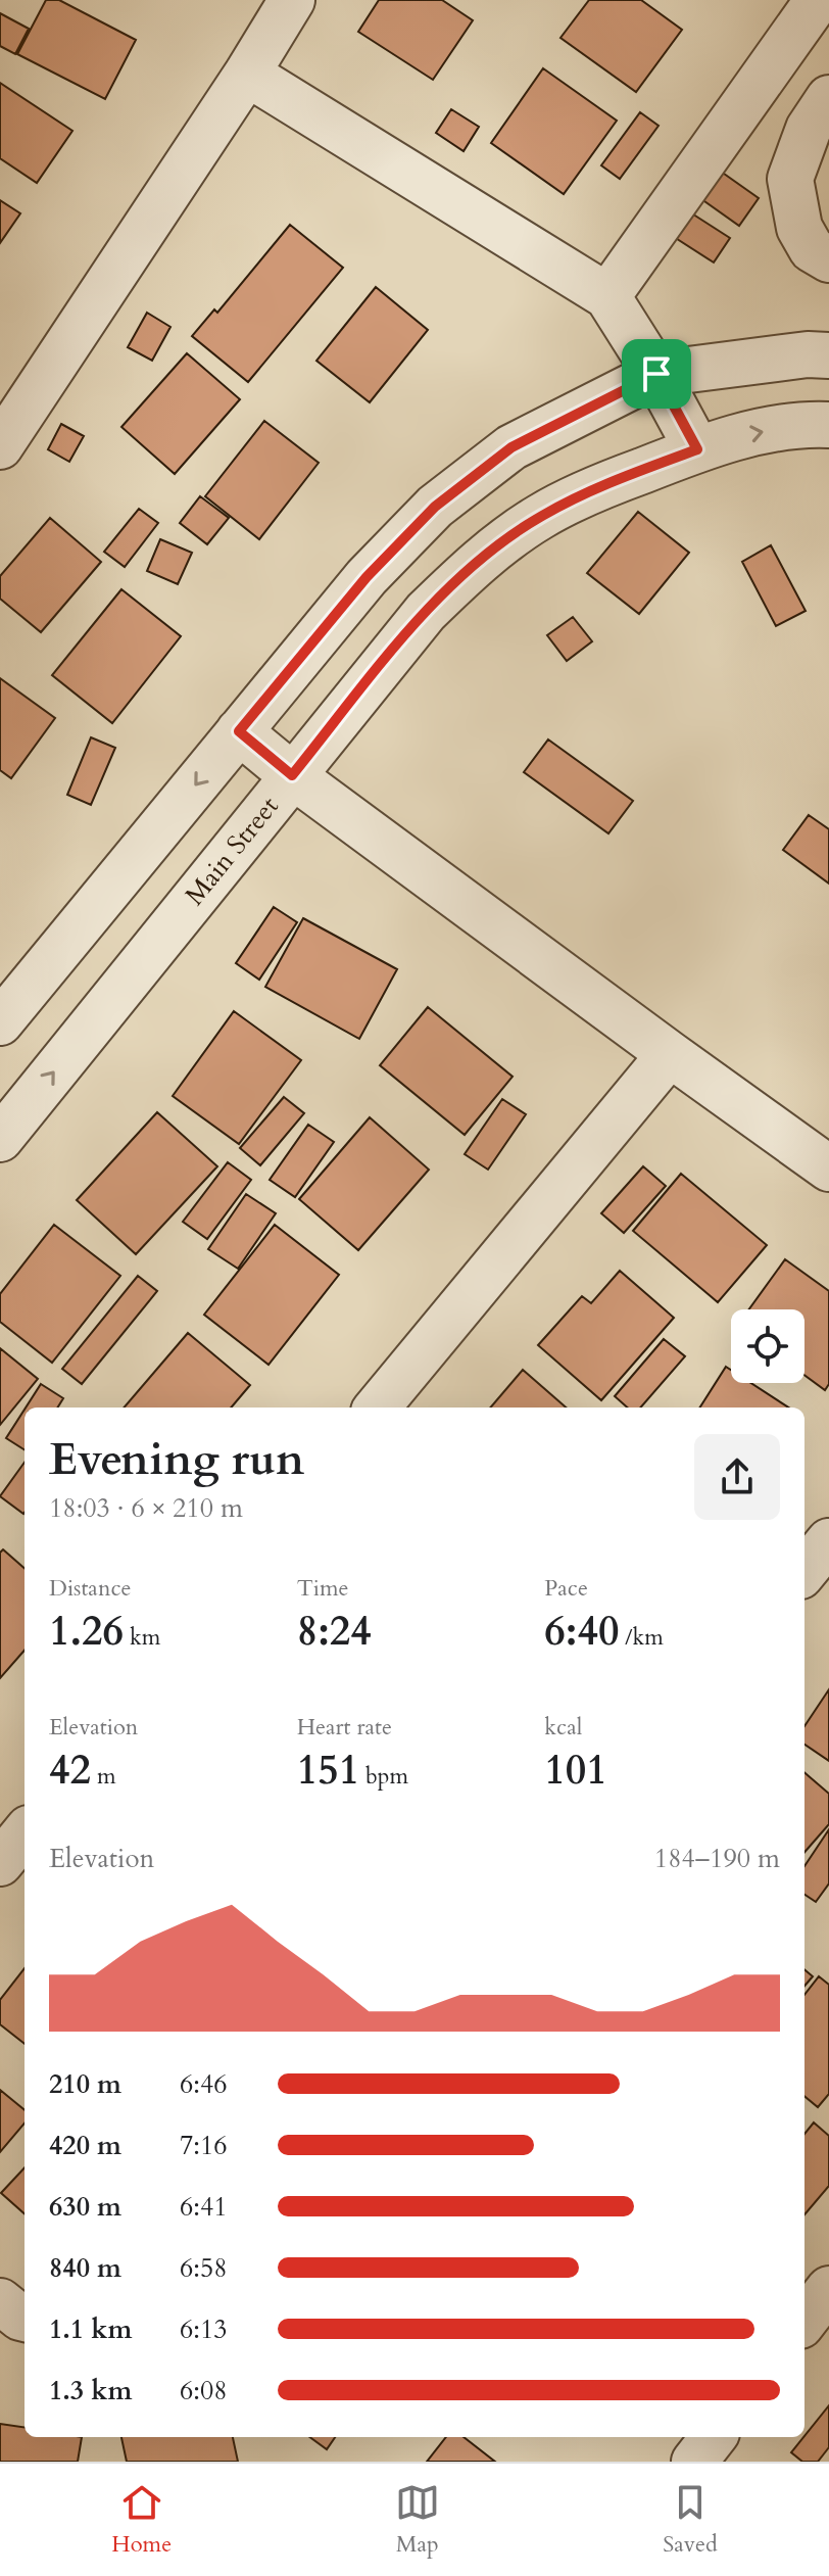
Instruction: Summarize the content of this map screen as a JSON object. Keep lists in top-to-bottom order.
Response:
{
  "streets": {
    "street": ["Main Street"]
  },
  "page": {
    "heading": ["Evening run", "18:03 · 6 × 210 m"],
    "stats": [
      ["Distance", "1.26 km"],
      ["Time", "8:24"],
      ["Pace", "6:40 /km"],
      ["Elevation", "42 m"],
      ["Heart rate", "151 bpm"],
      ["kcal", "101"]
    ],
    "chart": ["Elevation", "184–190 m"],
    "list": [
      {
        "name": "210 m",
        "note": "6:46"
      },
      {
        "name": "420 m",
        "note": "7:16"
      },
      {
        "name": "630 m",
        "note": "6:41"
      },
      {
        "name": "840 m",
        "note": "6:58"
      },
      {
        "name": "1.1 km",
        "note": "6:13"
      },
      {
        "name": "1.3 km",
        "note": "6:08"
      }
    ],
    "tabs": ["Home", "Map", "Saved"]
  }
}
